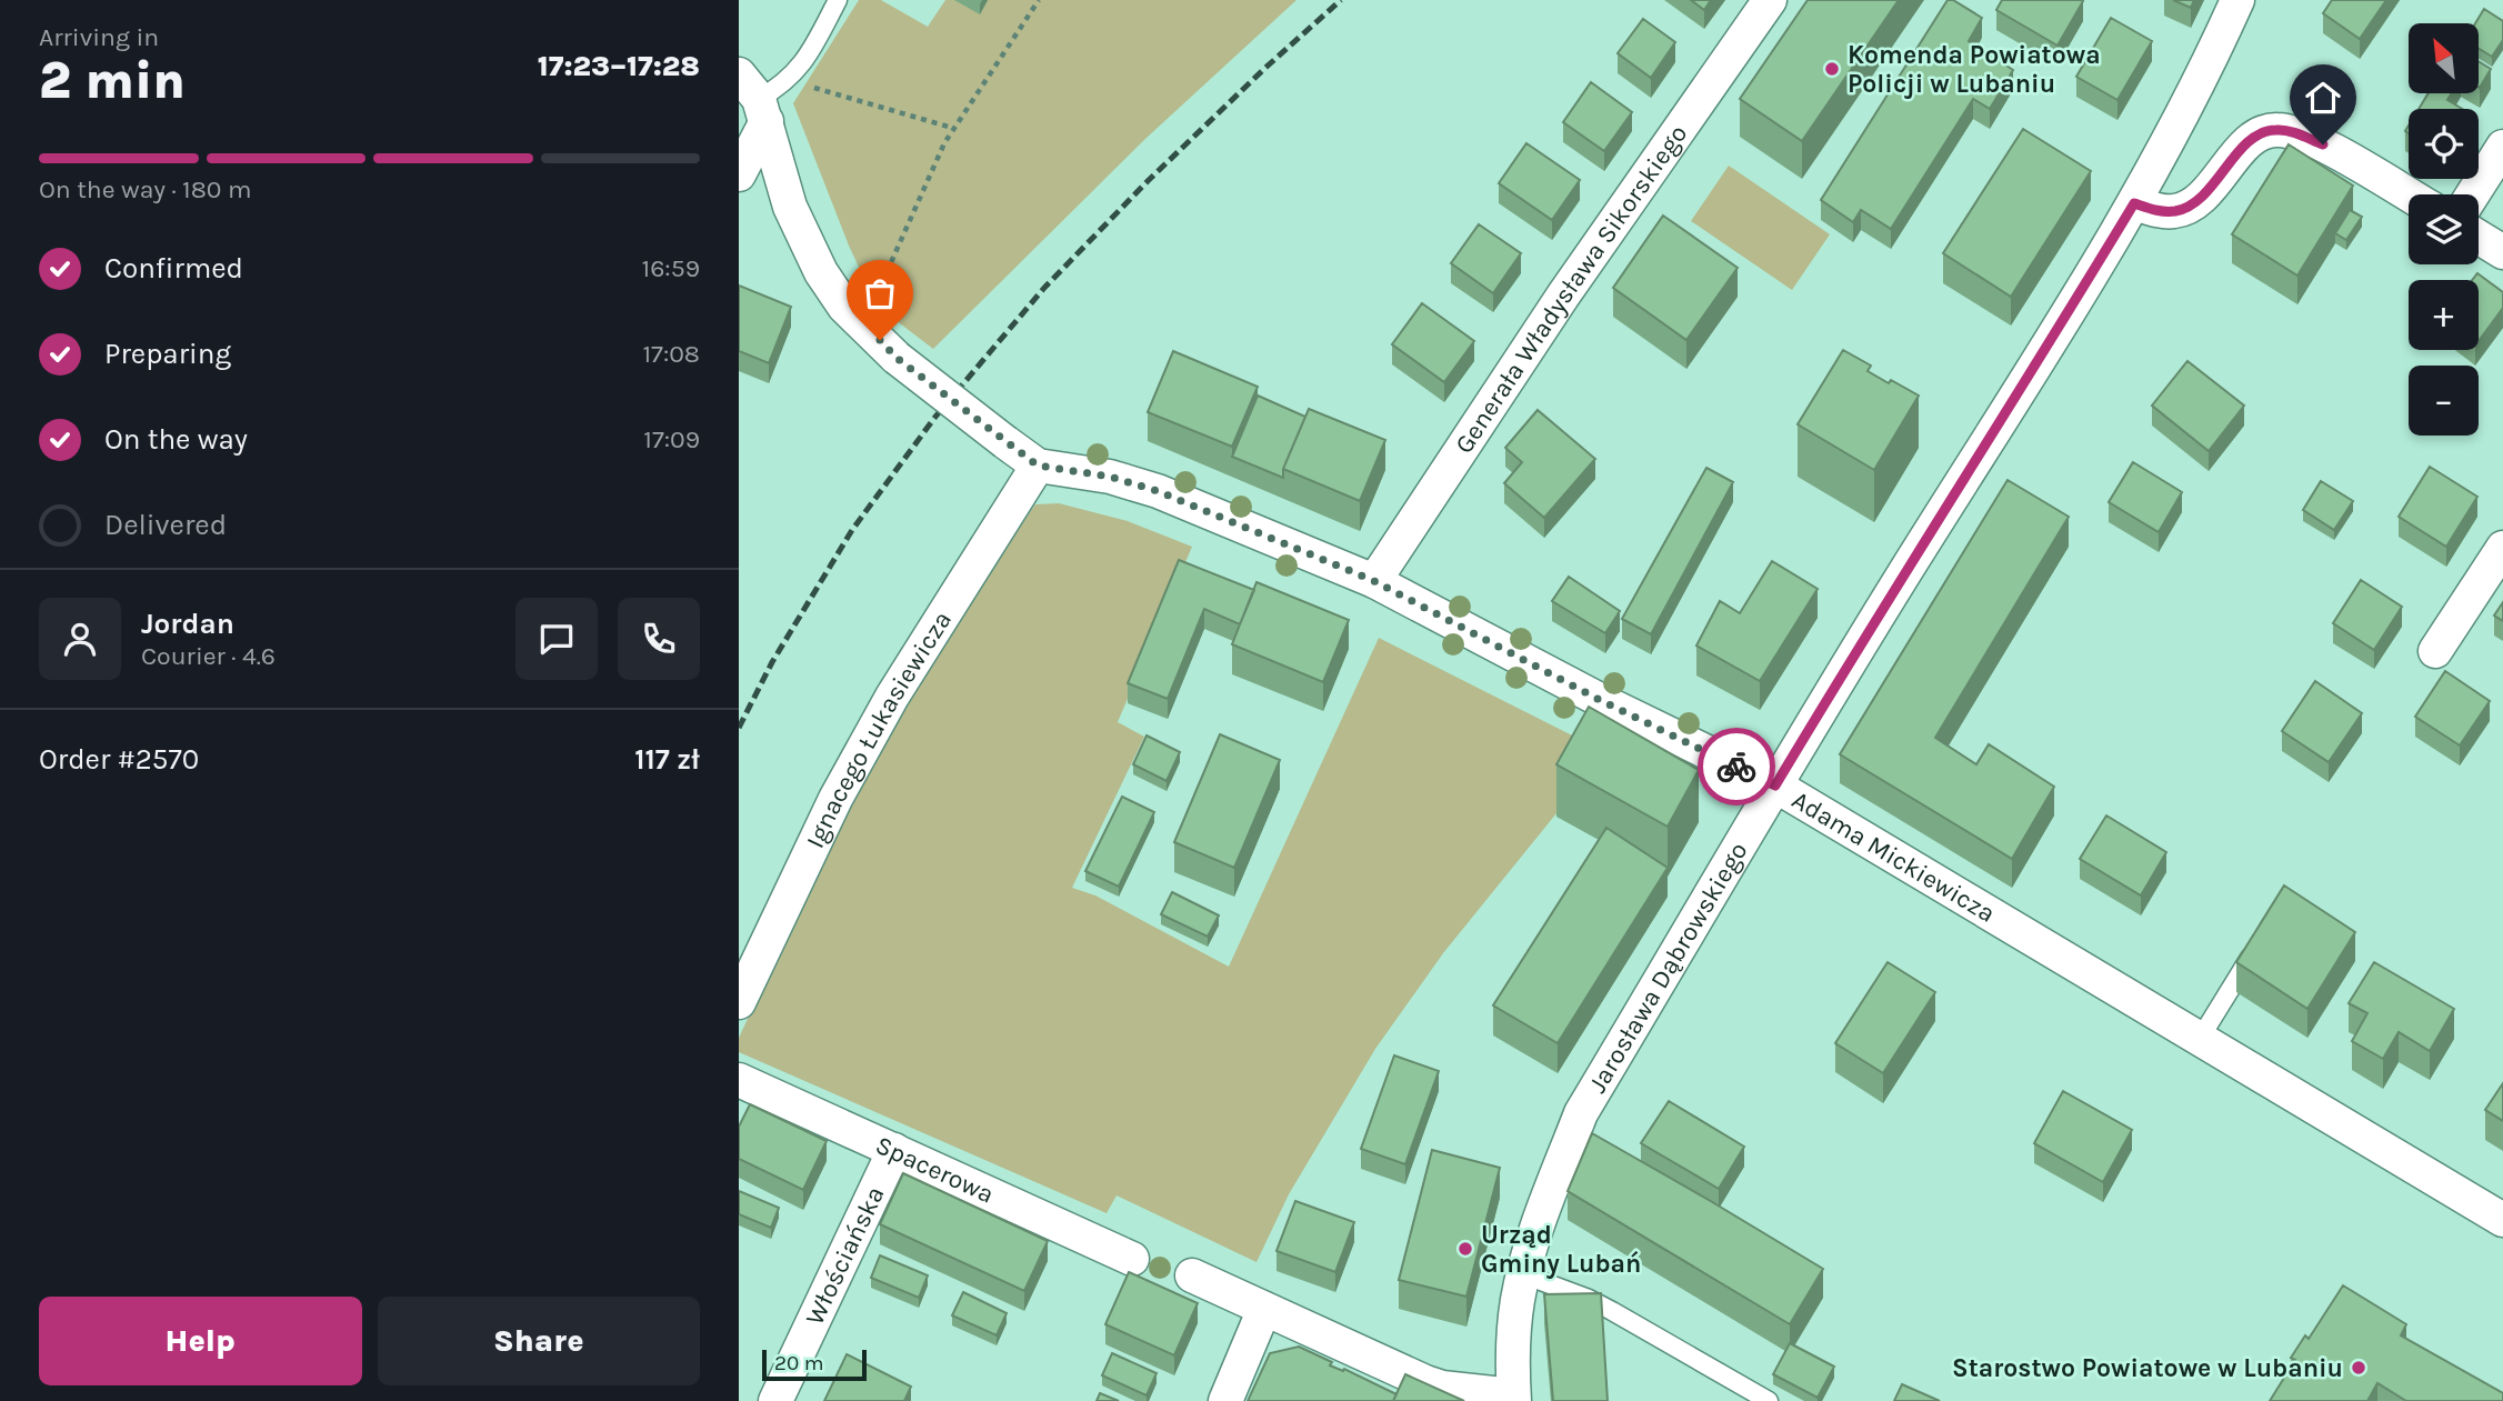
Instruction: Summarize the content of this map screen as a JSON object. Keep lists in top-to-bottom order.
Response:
{
  "streets": {
    "street": [
      "Generała Władysława Sikorskiego",
      "Ignacego Łukasiewicza",
      "Adama Mickiewicza",
      "Jarosława Dąbrowskiego",
      "Spacerowa",
      "Włościańska"
    ]
  },
  "crossings": [
    ["Generała Władysława Sikorskiego", "Adama Mickiewicza"],
    ["Ignacego Łukasiewicza", "Adama Mickiewicza"],
    ["Adama Mickiewicza", "Jarosława Dąbrowskiego"],
    ["Spacerowa", "Włościańska"]
  ],
  "places": ["Komenda Powiatowa Policji w Lubaniu", "Urząd Gminy Lubań", "Starostwo Powiatowe w Lubaniu"],
  "scale_bar": "20 m",
  "north": "top left",
  "page": {
    "heading": ["2 min", "Arriving in", "17:23–17:28"],
    "panel": [
      "Jordan",
      "Courier · 4.6",
      "Order #2570",
      "117 zł"
    ],
    "map_buttons": ["+", "−"],
    "bar": "On the way · 180 m",
    "list": [
      ["Confirmed", "16:59"],
      ["Preparing", "17:08"],
      ["On the way", "17:09"],
      "Delivered"
    ],
    "buttons": ["Help", "Share"],
    "scale": "20 m"
  }
}
